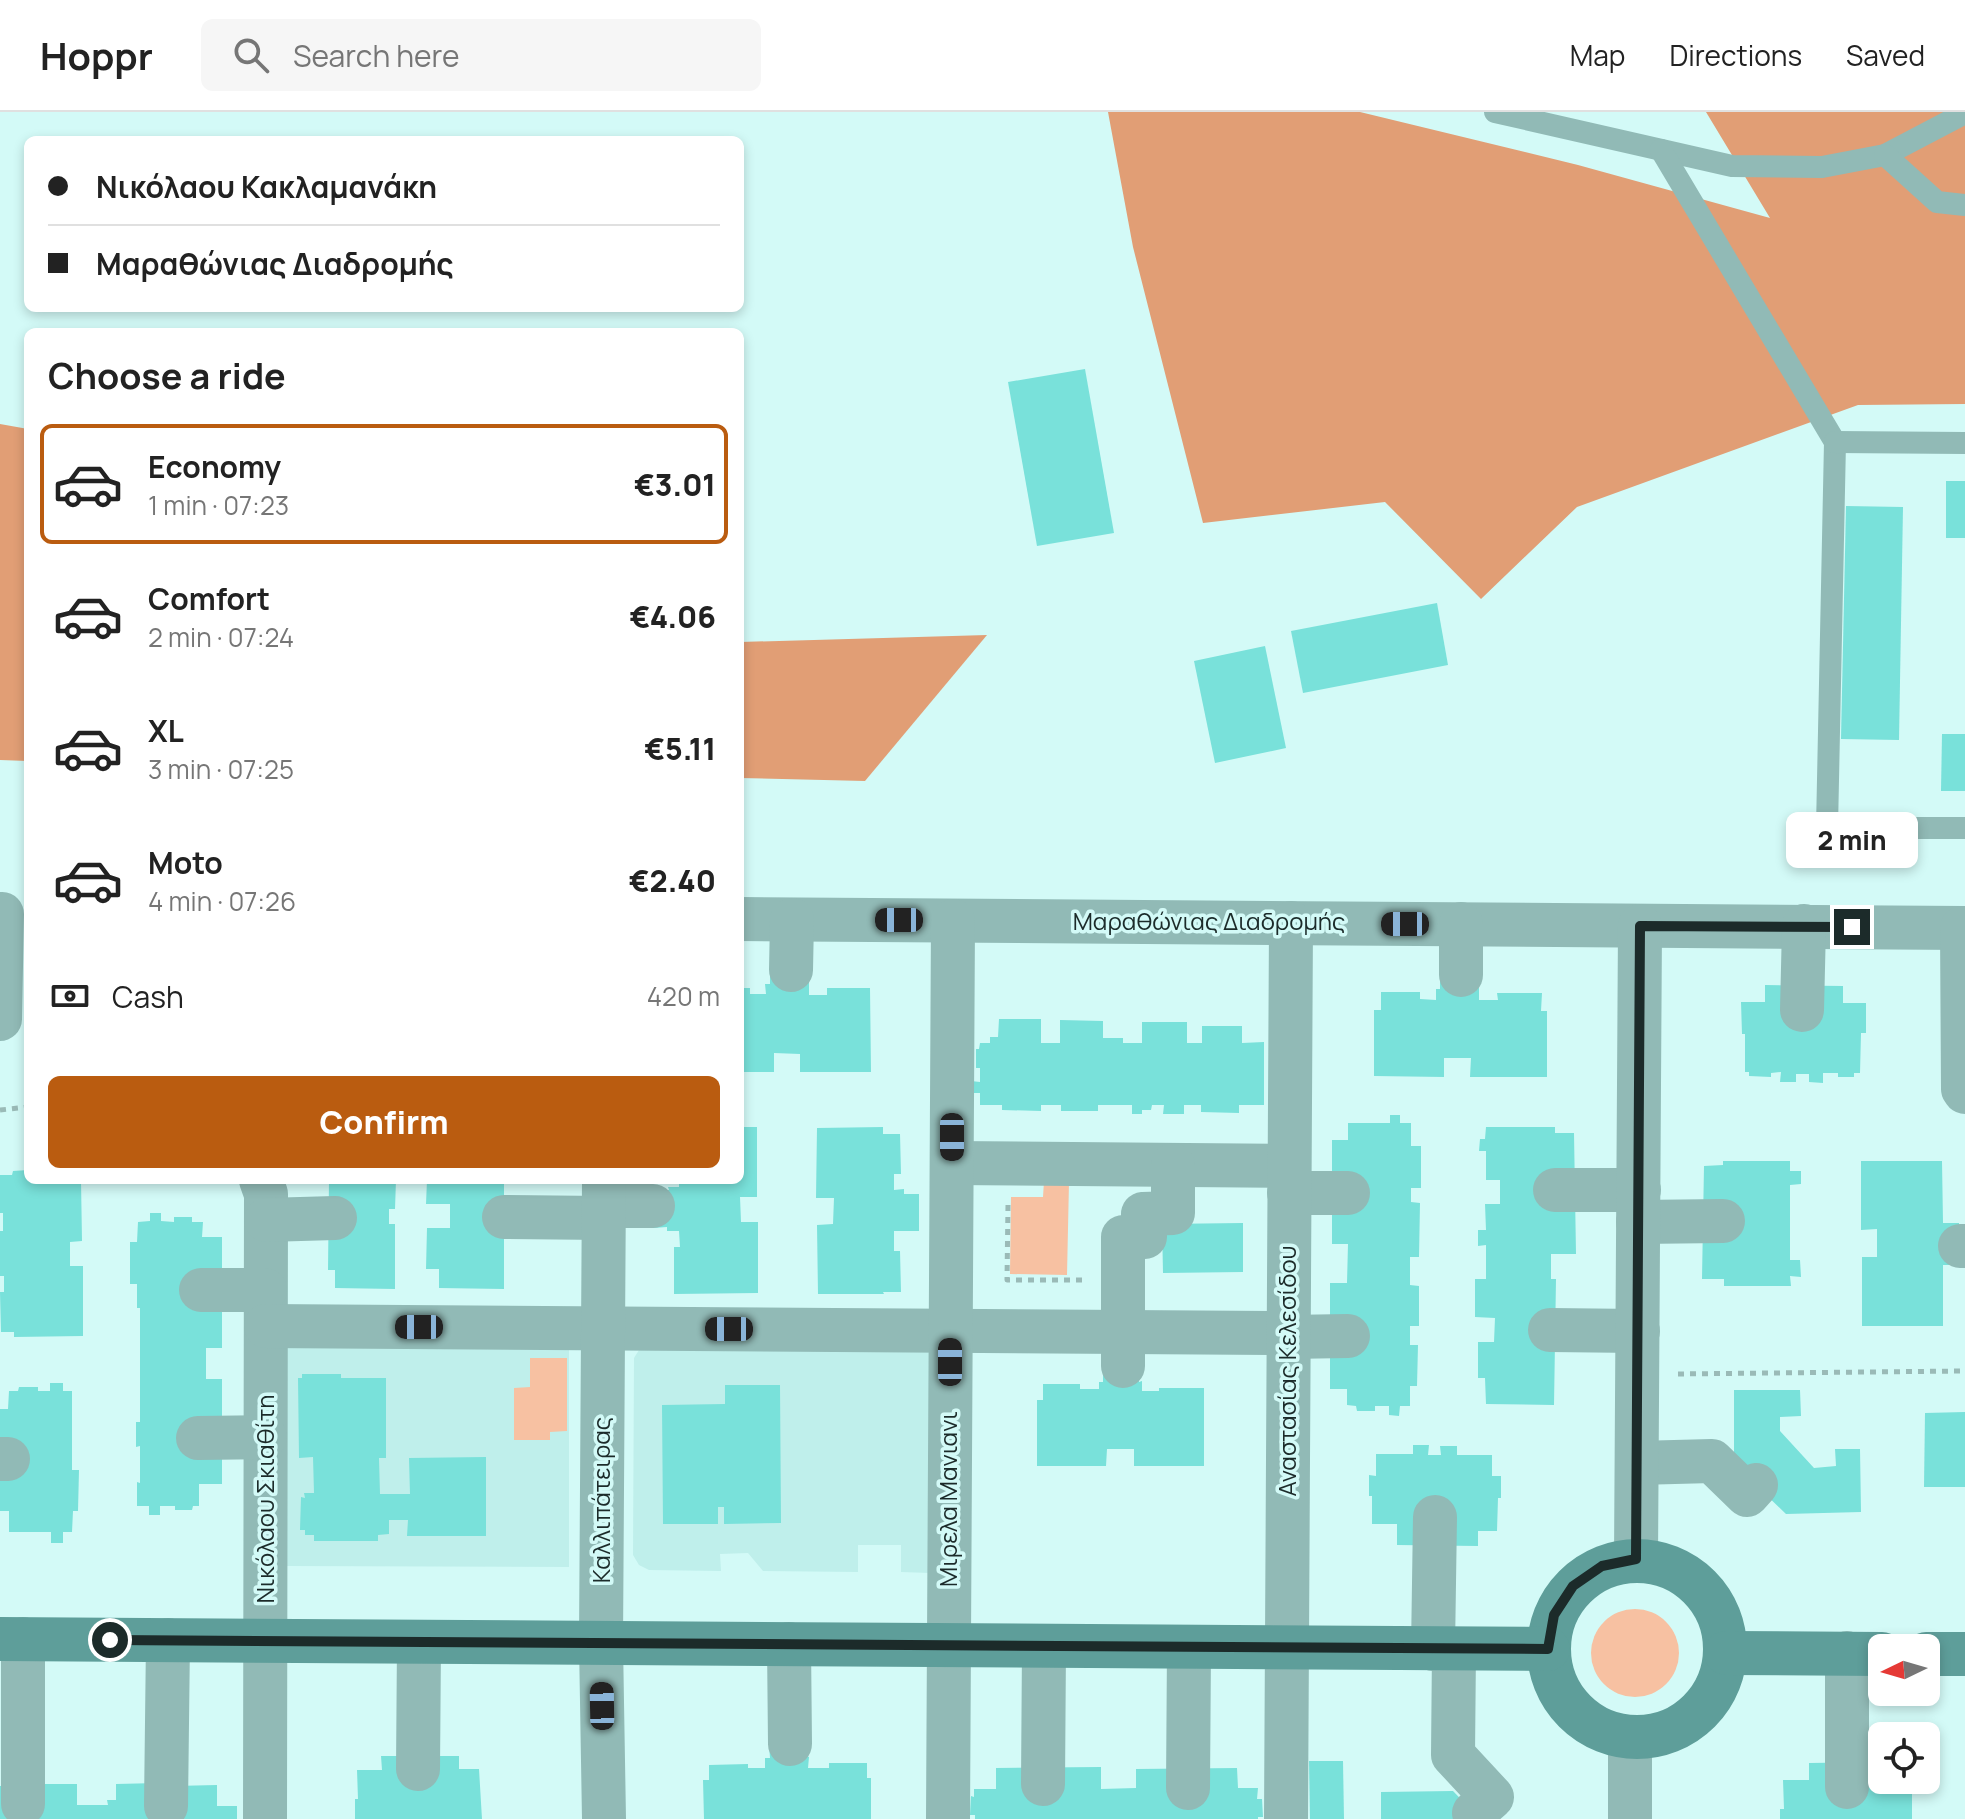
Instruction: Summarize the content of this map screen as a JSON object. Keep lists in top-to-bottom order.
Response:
{
  "streets": {
    "street": [
      "Μαραθώνιας Διαδρομής",
      "Αναστασίας Κελεσίδου",
      "Νικόλαου Σκιαθίτη",
      "Μιρελα Μανιανι",
      "Καλλιπάτειρας"
    ]
  },
  "crossings": [
    ["Μαραθώνιας Διαδρομής", "Αναστασίας Κελεσίδου"],
    ["Μαραθώνιας Διαδρομής", "Μιρελα Μανιανι"]
  ],
  "north": "left",
  "page": {
    "header": "Hoppr",
    "search": "Search here",
    "nav": ["Map", "Directions", "Saved"],
    "banner": ["Νικόλαου Κακλαμανάκη", "Μαραθώνιας Διαδρομής"],
    "heading": "Choose a ride",
    "list": [
      {
        "name": "Economy",
        "note": "1 min · 07:23",
        "value": "€3.01"
      },
      {
        "name": "Comfort",
        "note": "2 min · 07:24",
        "value": "€4.06"
      },
      {
        "name": "XL",
        "note": "3 min · 07:25",
        "value": "€5.11"
      },
      {
        "name": "Moto",
        "note": "4 min · 07:26",
        "value": "€2.40"
      }
    ],
    "bubble": "2 min",
    "pay": ["Cash", "420 m"],
    "buttons": "Confirm"
  }
}
